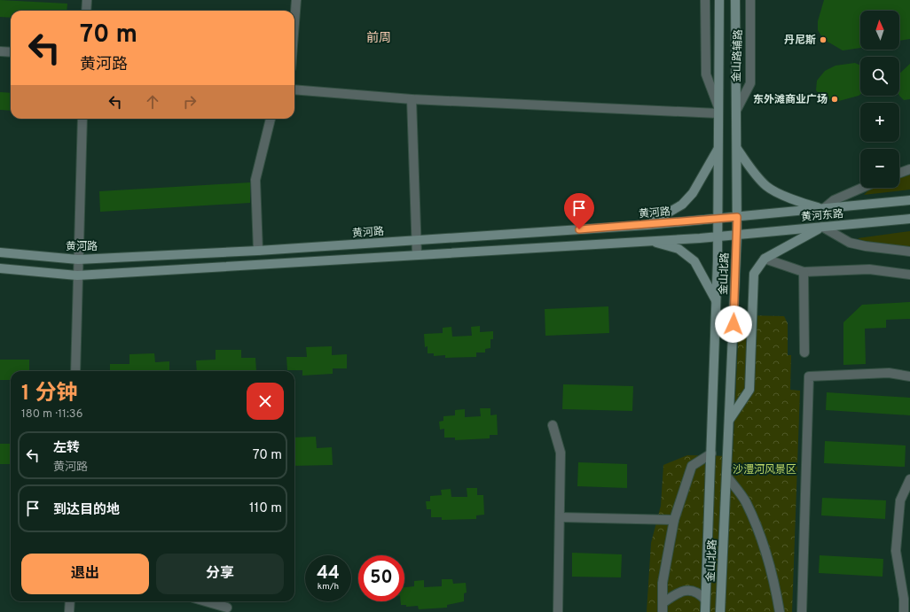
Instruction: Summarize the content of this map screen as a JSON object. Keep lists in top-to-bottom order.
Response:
{
  "streets": {
    "main road": ["黄河路", "黄河东路", "金山北路"],
    "street": ["金山路辅路"]
  },
  "crossings": [
    ["金山路辅路", "金山北路"],
    ["黄河路", "黄河东路"],
    ["黄河路", "金山北路"],
    ["黄河东路", "金山北路"]
  ],
  "districts": ["前周"],
  "parks": ["沙澧河风景区"],
  "places": ["丹尼斯", "东外滩商业广场"],
  "north": "top",
  "page": {
    "map_buttons": ["+", "−"],
    "turn": ["70 m", "黄河路"],
    "heading": ["1 分钟", "180 m · 11:36"],
    "list": [
      {
        "name": "左转",
        "note": "黄河路",
        "value": "70 m"
      },
      {
        "name": "到达目的地",
        "value": "110 m"
      }
    ],
    "buttons": ["退出", "分享"],
    "speed": "44 km/h",
    "limit": "50"
  }
}
